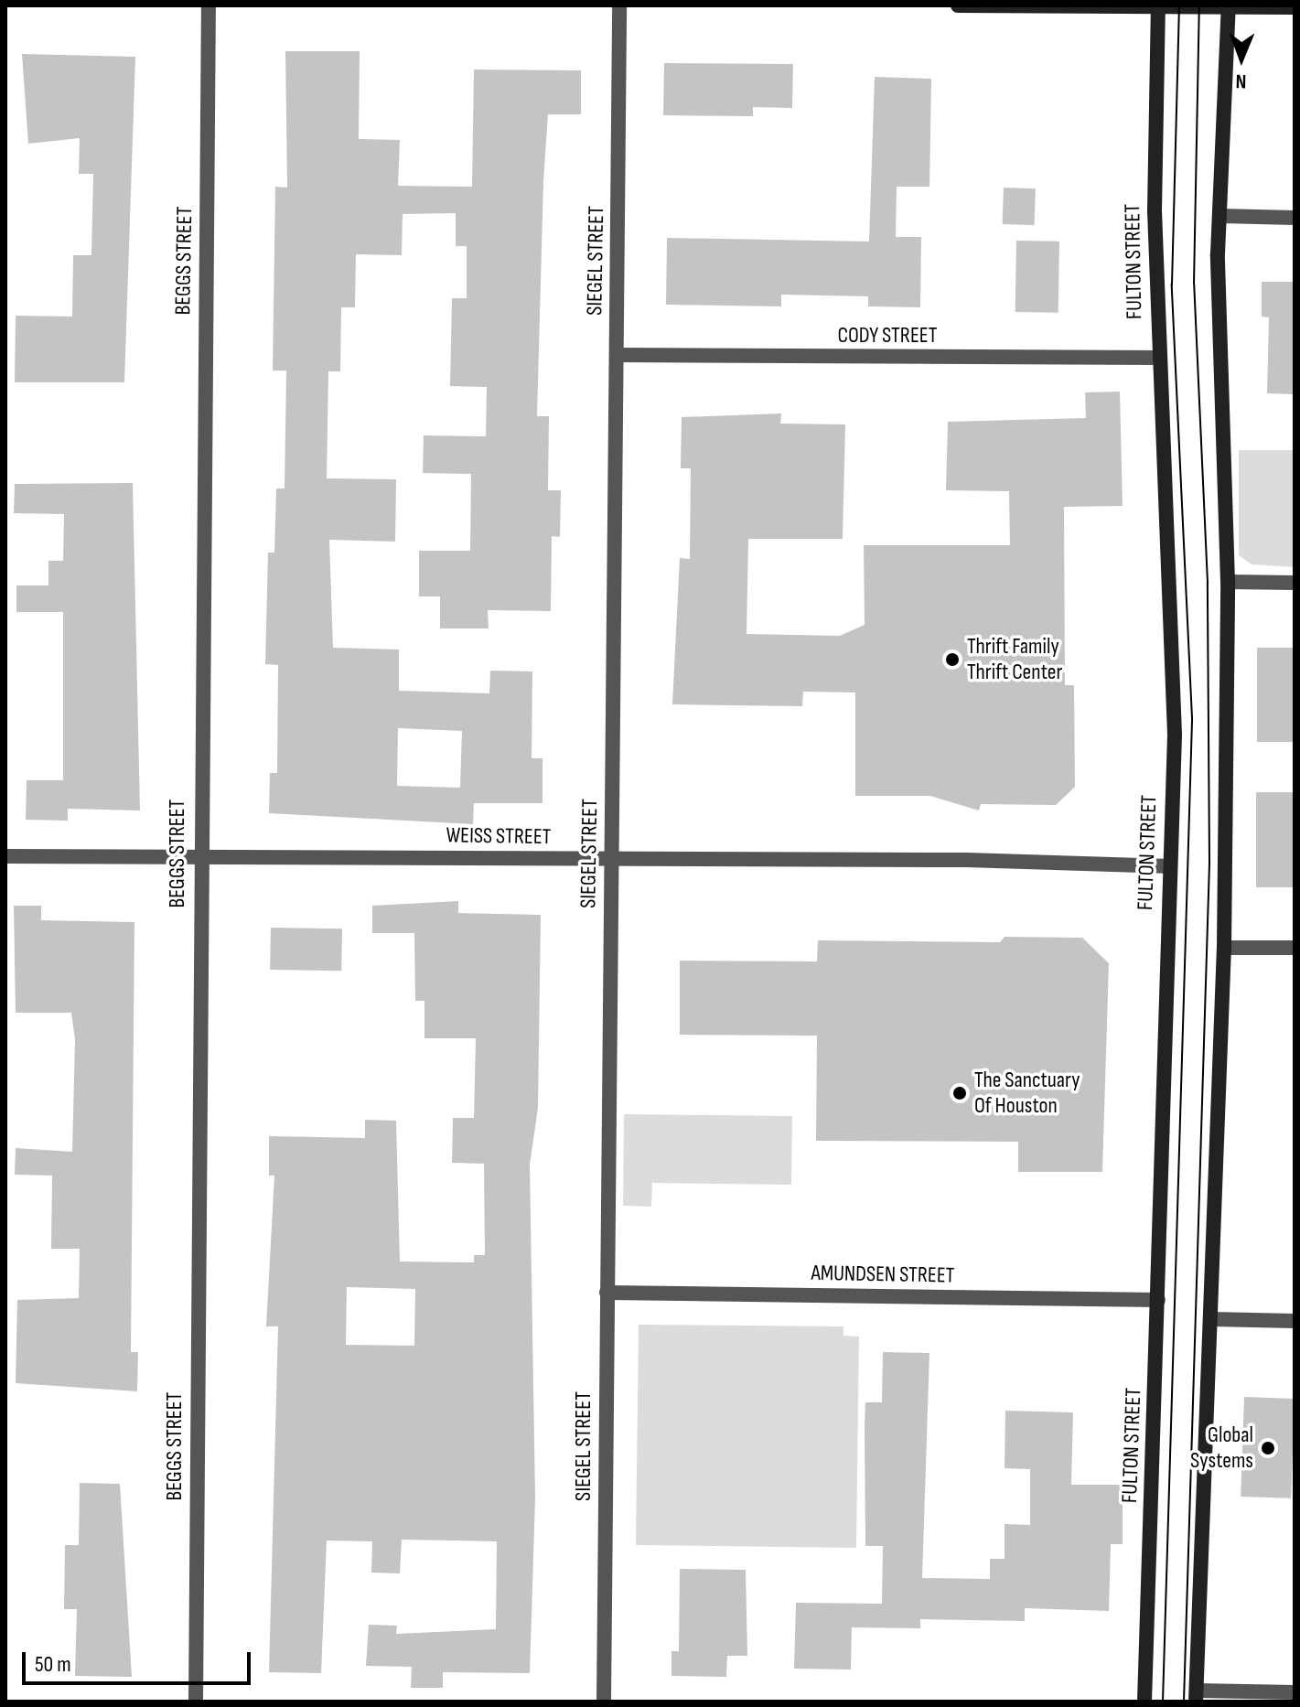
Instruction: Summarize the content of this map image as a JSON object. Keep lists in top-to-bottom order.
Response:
{
  "streets": {
    "main road": ["FULTON STREET"],
    "street": [
      "BEGGS STREET",
      "SIEGEL STREET",
      "CODY STREET",
      "WEISS STREET",
      "AMUNDSEN STREET"
    ]
  },
  "crossings": [
    ["BEGGS STREET", "WEISS STREET"],
    ["SIEGEL STREET", "CODY STREET"],
    ["SIEGEL STREET", "WEISS STREET"],
    ["SIEGEL STREET", "AMUNDSEN STREET"],
    ["FULTON STREET", "CODY STREET"],
    ["FULTON STREET", "WEISS STREET"],
    ["FULTON STREET", "AMUNDSEN STREET"]
  ],
  "places": ["Thrift Family Thrift Center", "The Sanctuary Of Houston", "Global Systems"],
  "scale_bar": "50 m",
  "north": "bottom"
}
